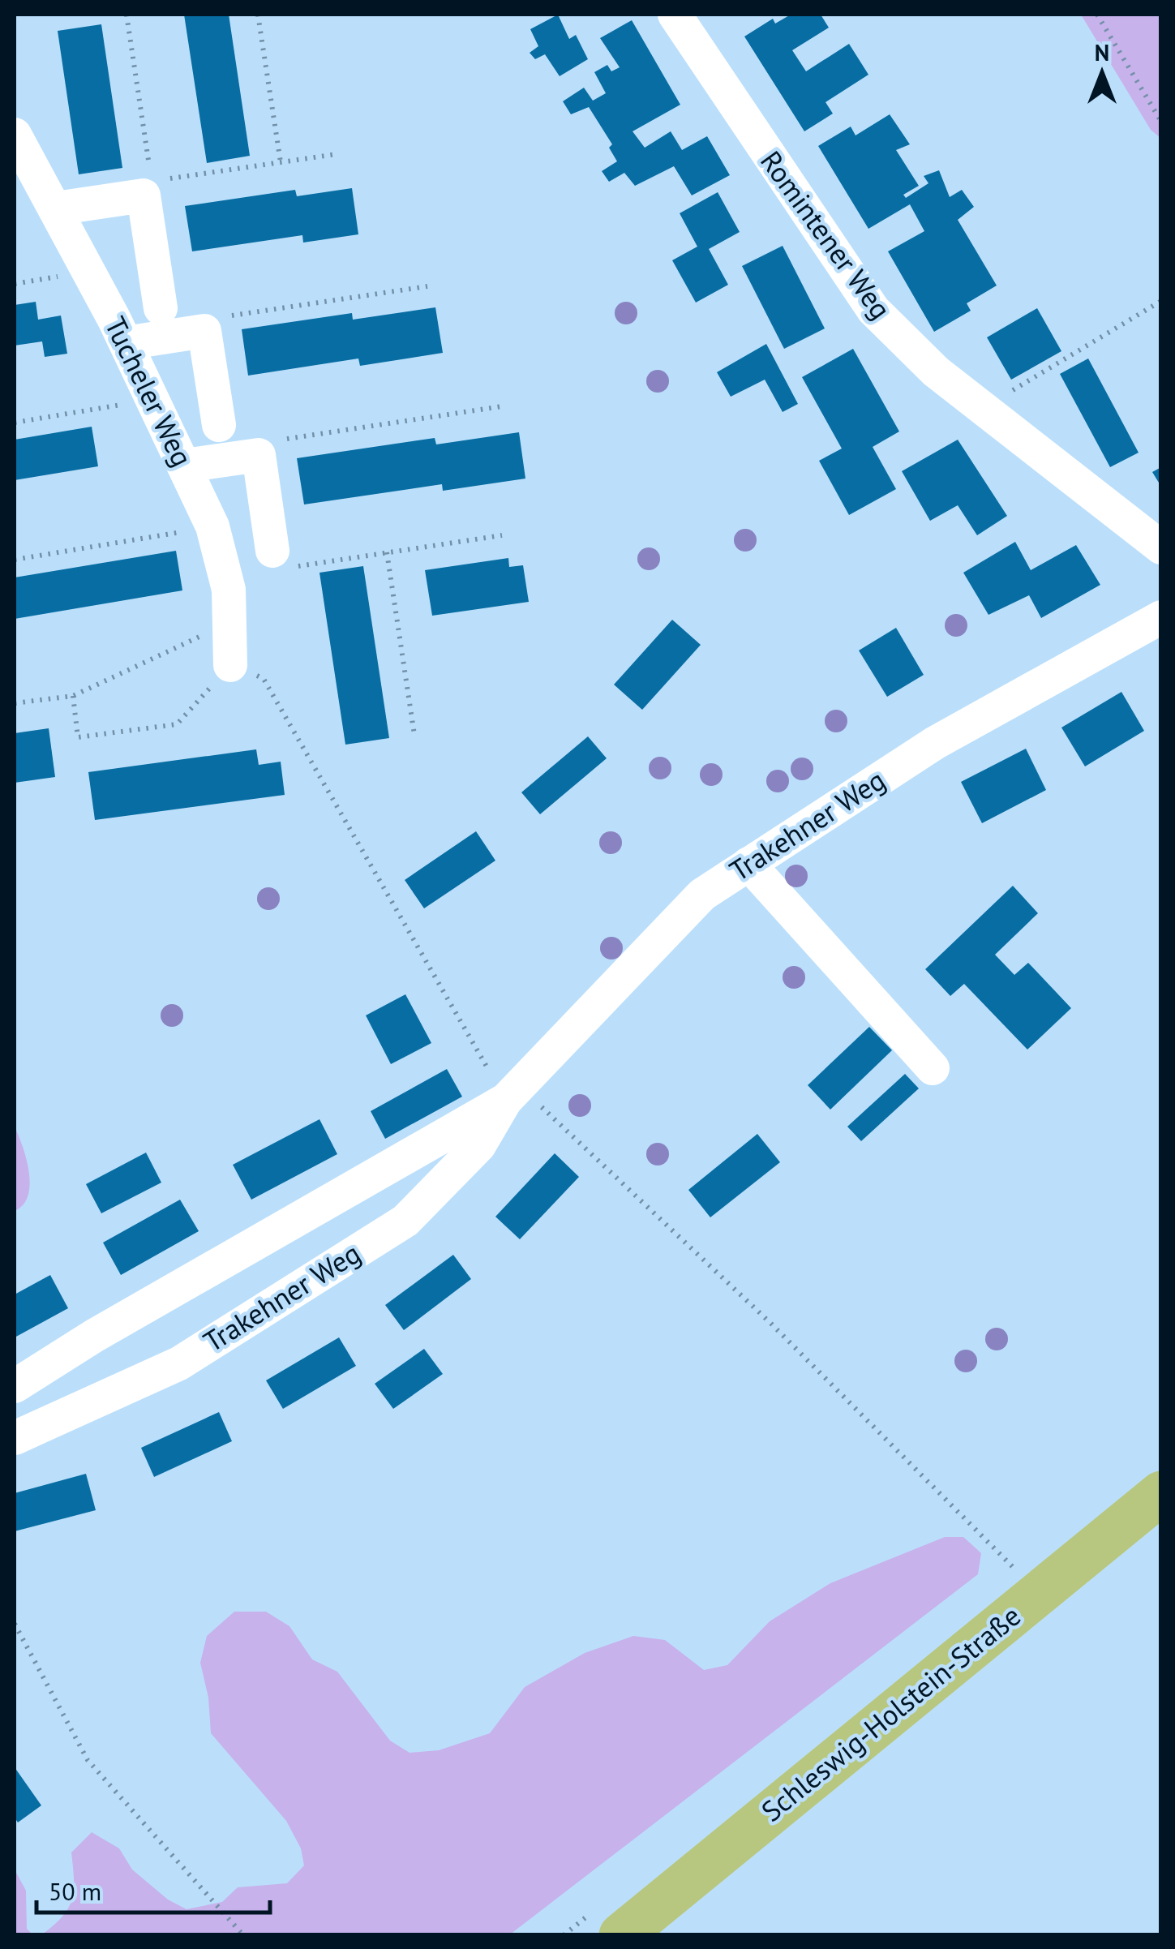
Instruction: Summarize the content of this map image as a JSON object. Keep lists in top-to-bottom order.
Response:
{
  "streets": {
    "main road": ["Schleswig-Holstein-Straße"],
    "street": ["Romintener Weg", "Tucheler Weg", "Trakehner Weg"]
  },
  "scale_bar": "50 m",
  "north": "top"
}
